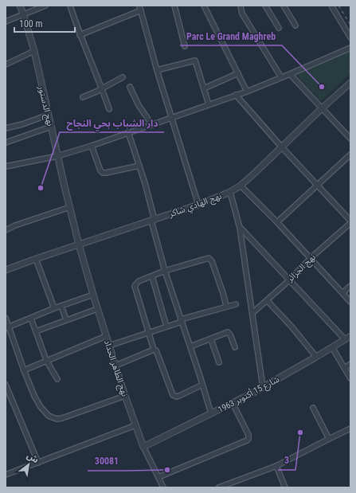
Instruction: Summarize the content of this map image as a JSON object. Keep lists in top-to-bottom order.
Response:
{
  "streets": {
    "street": [
      "نهج الدستور",
      "نهج الهادي شاكر",
      "نهج الجزائر",
      "نهج الطاهر الحداد",
      "شارع 15 أكتوبر 1963"
    ]
  },
  "crossings": [
    ["نهج الدستور", "نهج الهادي شاكر"],
    ["نهج الدستور", "نهج الطاهر الحداد"],
    ["نهج الهادي شاكر", "نهج الطاهر الحداد"],
    ["نهج الطاهر الحداد", "شارع 15 أكتوبر 1963"]
  ],
  "places": [
    "Parc Le Grand Maghreb",
    "دار الشباب بحي النجاح",
    "3",
    "30081"
  ],
  "scale_bar": "100 m",
  "north": "top right"
}
